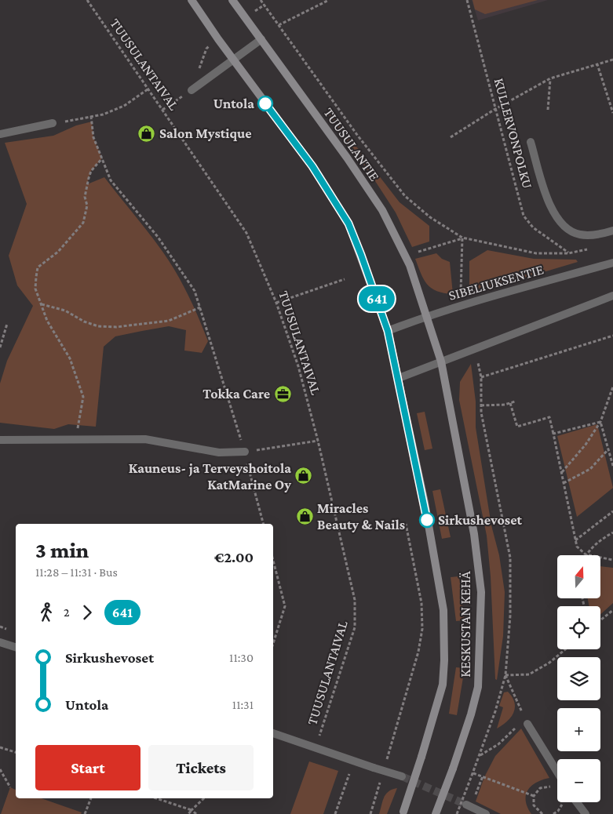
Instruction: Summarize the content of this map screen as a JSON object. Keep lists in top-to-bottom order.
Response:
{
  "streets": {
    "main road": ["TUUSULANTIE", "KESKUSTAN KEHÄ"],
    "street": ["SIBELIUKSENTIE"],
    "path": ["TUUSULANTAIVAL", "KULLERVONPOLKU"]
  },
  "crossings": [
    ["TUUSULANTIE", "SIBELIUKSENTIE"],
    ["TUUSULANTIE", "KESKUSTAN KEHÄ"],
    ["SIBELIUKSENTIE", "KESKUSTAN KEHÄ"]
  ],
  "places": {
    "other": ["Untola", "Sirkushevoset"],
    "shop": ["Salon Mystique", "Kauneus- ja Terveyshoitola KatMarine Oy", "Miracles Beauty & Nails"],
    "office": ["Tokka Care"]
  },
  "lines": ["bus line 641"],
  "north": "top",
  "page": {
    "on_map": "641",
    "heading": ["3 min", "11:28 – 11:31 · Bus", "€2.00"],
    "map_buttons": ["+", "−"],
    "legs": ["2", "641"],
    "list": [
      {
        "name": "Sirkushevoset",
        "value": "11:30"
      },
      {
        "name": "Untola",
        "value": "11:31"
      }
    ],
    "buttons": ["Start", "Tickets"]
  }
}
